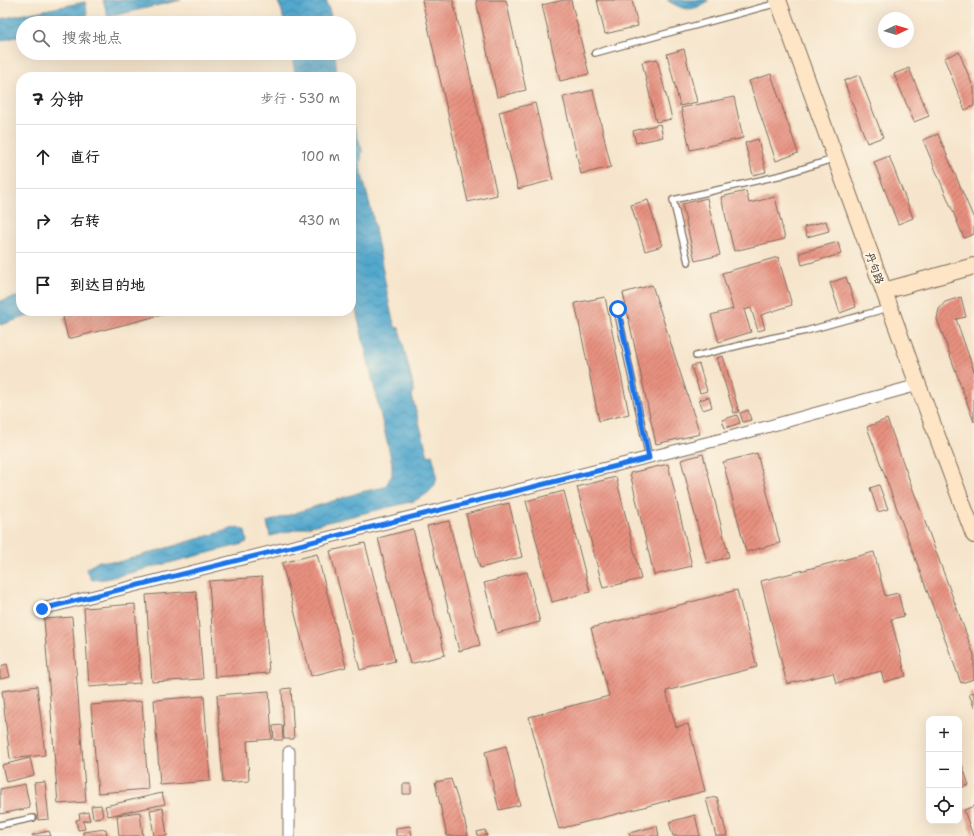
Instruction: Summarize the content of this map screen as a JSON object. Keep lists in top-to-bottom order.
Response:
{
  "streets": {
    "street": ["丹句路"]
  },
  "north": "right",
  "page": {
    "search": "搜索地点",
    "heading": ["7 分钟", "步行 · 530 m"],
    "list": [
      ["直行", "100 m"],
      ["右转", "430 m"],
      "到达目的地"
    ],
    "map_buttons": ["+", "−"]
  }
}
